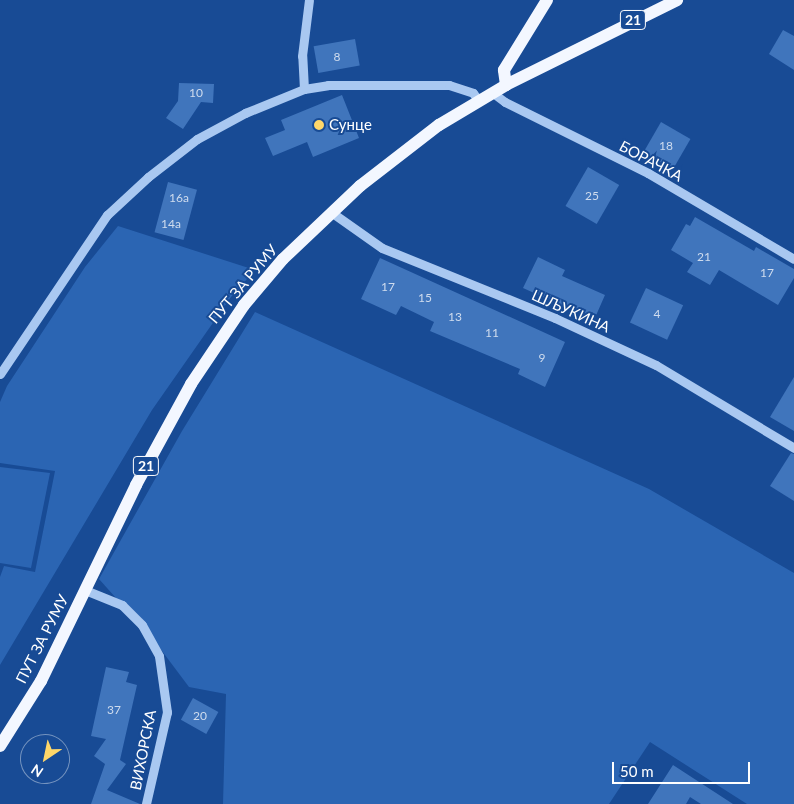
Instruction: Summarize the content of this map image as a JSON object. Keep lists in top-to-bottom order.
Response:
{
  "streets": {
    "main road": ["21", "ПУТ ЗА РУМУ"],
    "street": ["БОРАЧКА", "ШЉУКИНА", "ВИХОРСКА"]
  },
  "crossings": [
    ["БОРАЧКА", "ПУТ ЗА РУМУ"],
    ["ПУТ ЗА РУМУ", "ШЉУКИНА"],
    ["ПУТ ЗА РУМУ", "ВИХОРСКА"]
  ],
  "places": ["Сунце"],
  "house_numbers": [
    "8",
    "10",
    "18",
    "25",
    "16a",
    "14a",
    "21",
    "17",
    "17",
    "15",
    "4",
    "13",
    "11",
    "9",
    "37",
    "20"
  ],
  "scale_bar": "50 m",
  "north": "bottom left"
}
